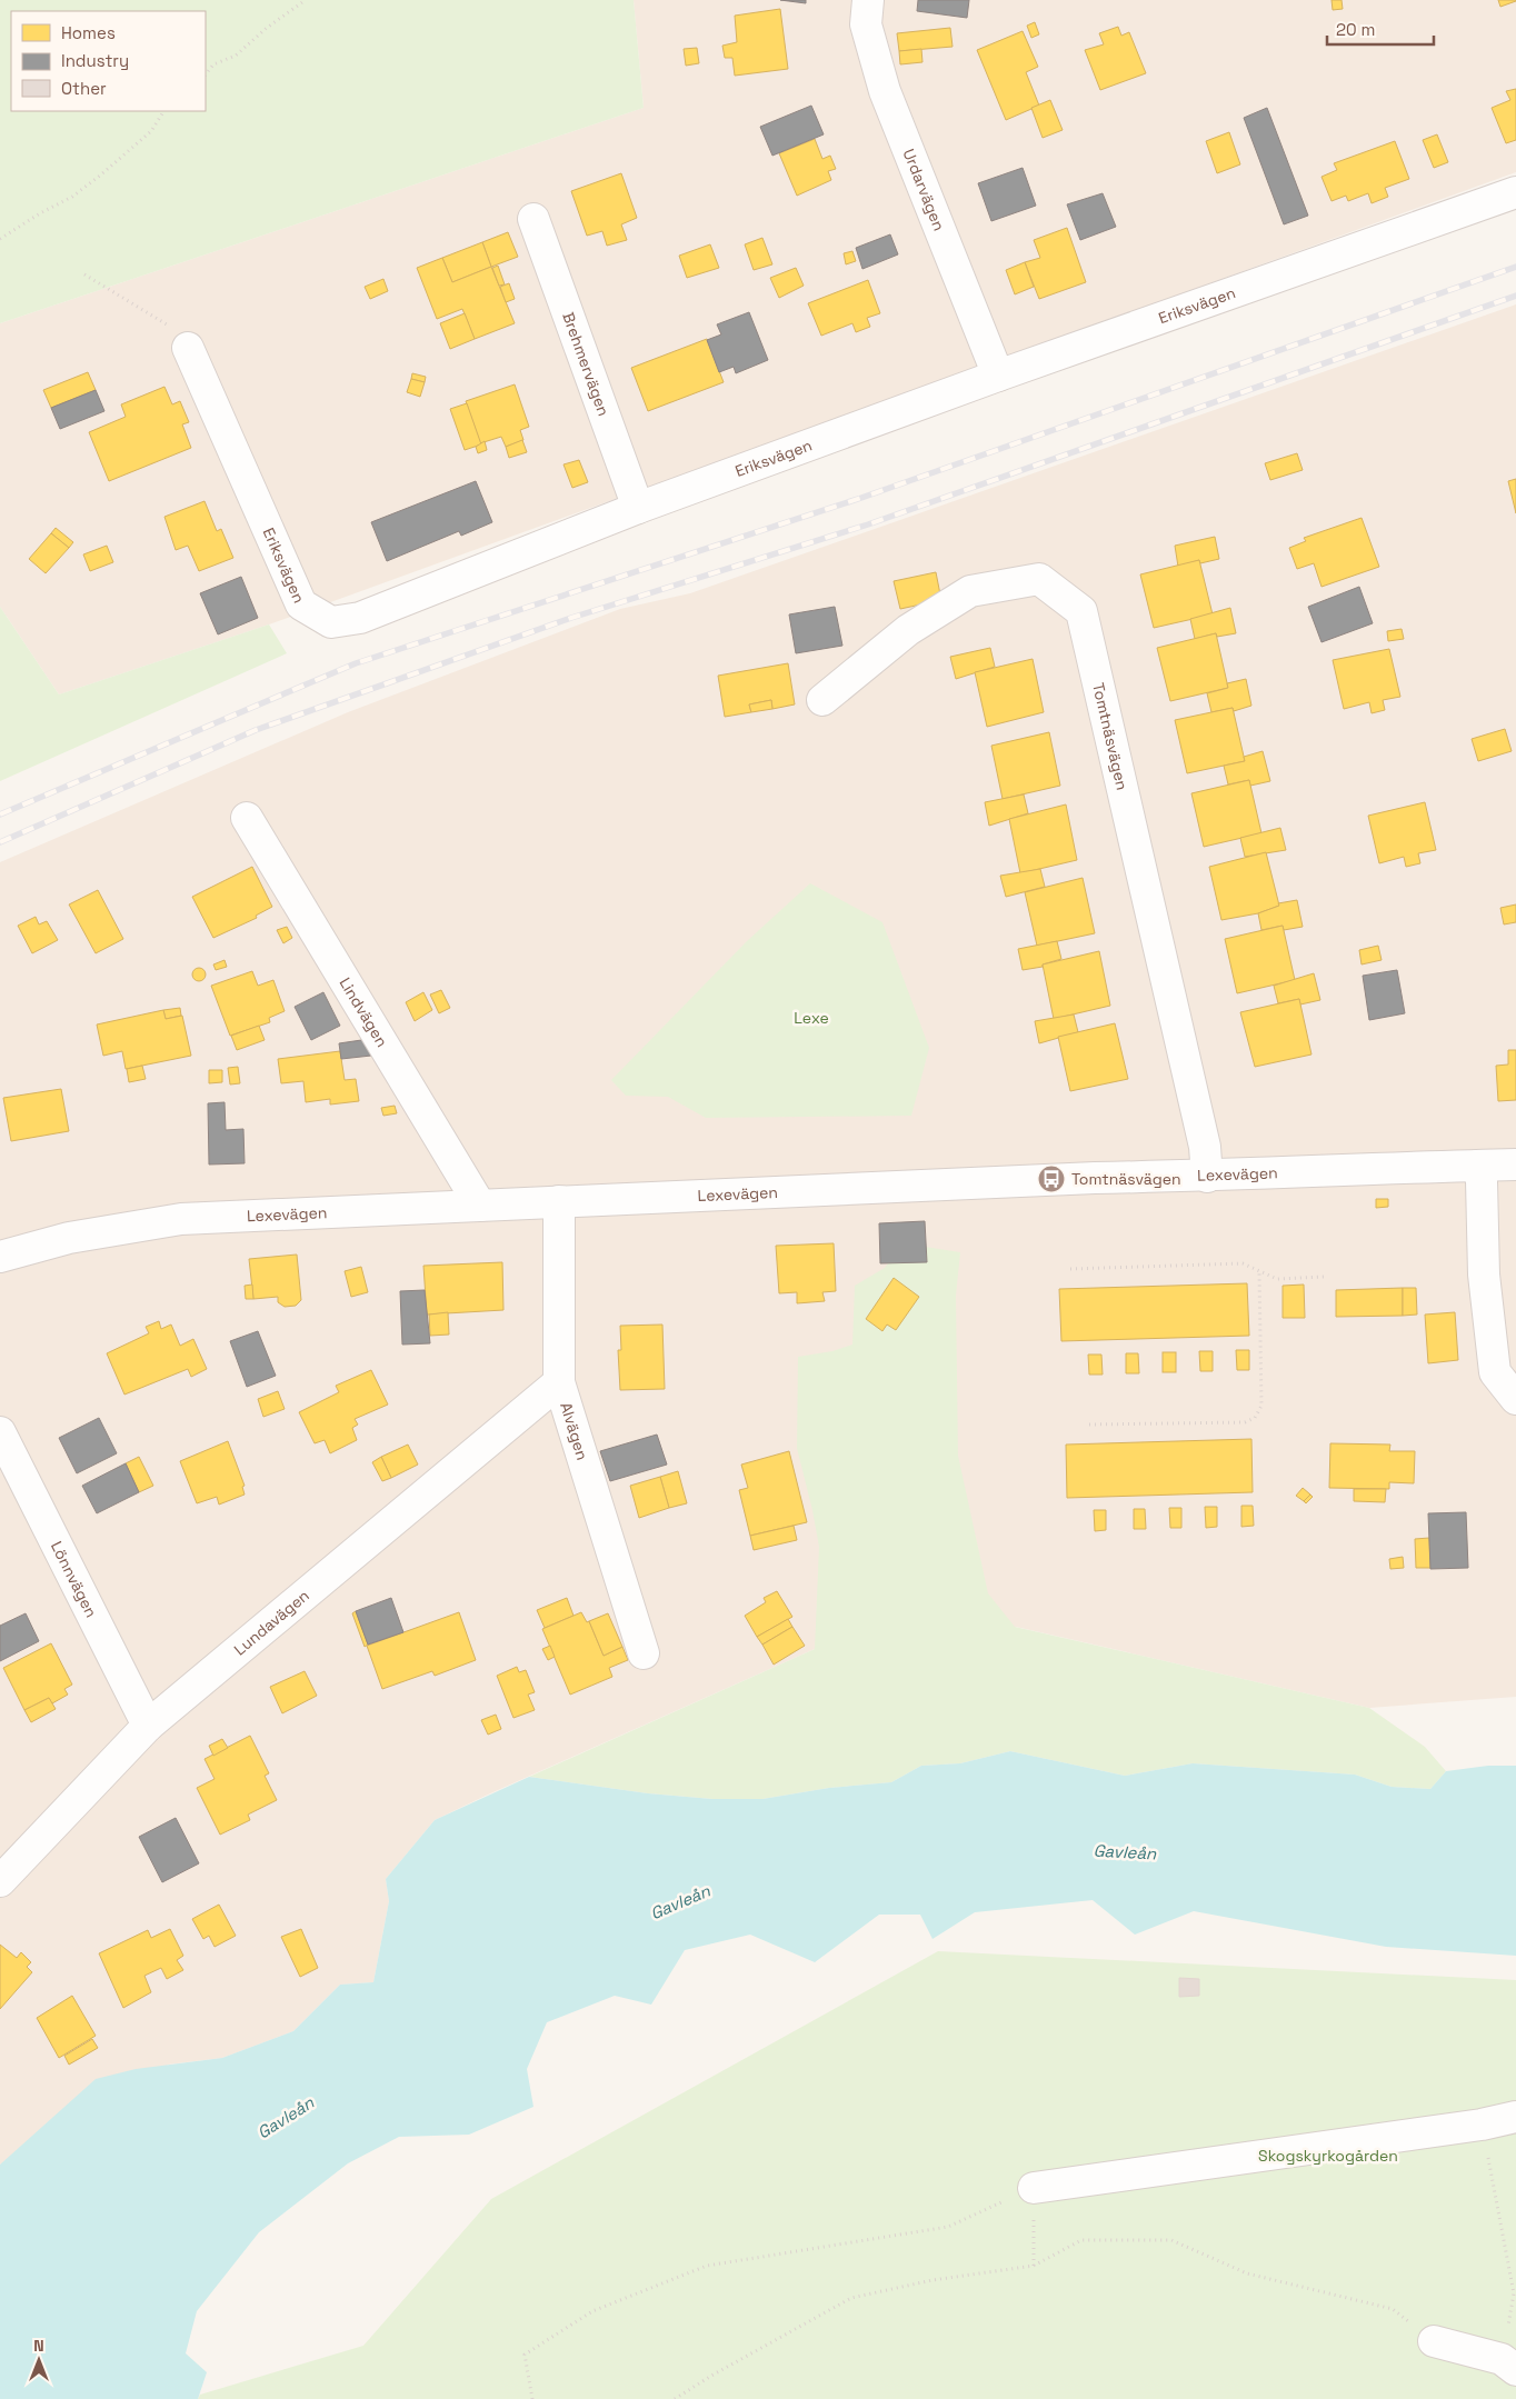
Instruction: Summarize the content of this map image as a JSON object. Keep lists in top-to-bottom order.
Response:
{
  "streets": {
    "street": [
      "Urdarvägen",
      "Eriksvägen",
      "Brehmervägen",
      "Tomtnäsvägen",
      "Lindvägen",
      "Lexevägen",
      "Alvägen",
      "Lönnvägen",
      "Lundavägen"
    ]
  },
  "crossings": [
    ["Urdarvägen", "Eriksvägen"],
    ["Eriksvägen", "Brehmervägen"],
    ["Tomtnäsvägen", "Lexevägen"],
    ["Lindvägen", "Lexevägen"],
    ["Lexevägen", "Alvägen"],
    ["Alvägen", "Lundavägen"],
    ["Lönnvägen", "Lundavägen"]
  ],
  "water": ["Gavleån"],
  "parks": ["Lexe", "Skogskyrkogården"],
  "places": {
    "bus stop": ["Tomtnäsvägen"]
  },
  "legend": ["Homes", "Industry", "Other"],
  "scale_bar": "20 m",
  "north": "top"
}
